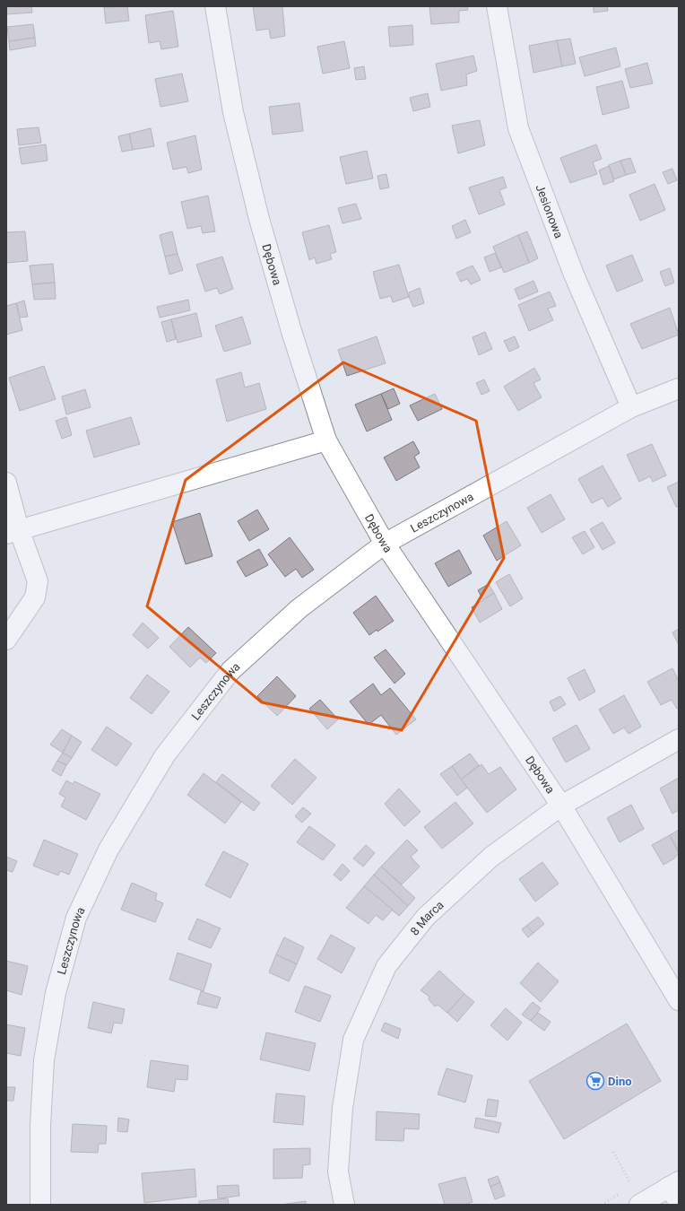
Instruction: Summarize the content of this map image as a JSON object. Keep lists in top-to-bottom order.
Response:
{
  "streets": {
    "street": [
      "Jesionowa",
      "Dębowa",
      "Leszczynowa",
      "8 Marca"
    ]
  },
  "crossings": [
    ["Jesionowa", "Leszczynowa"],
    ["Dębowa", "Leszczynowa"],
    ["Dębowa", "8 Marca"]
  ],
  "places": {
    "supermarket": ["Dino"]
  }
}
